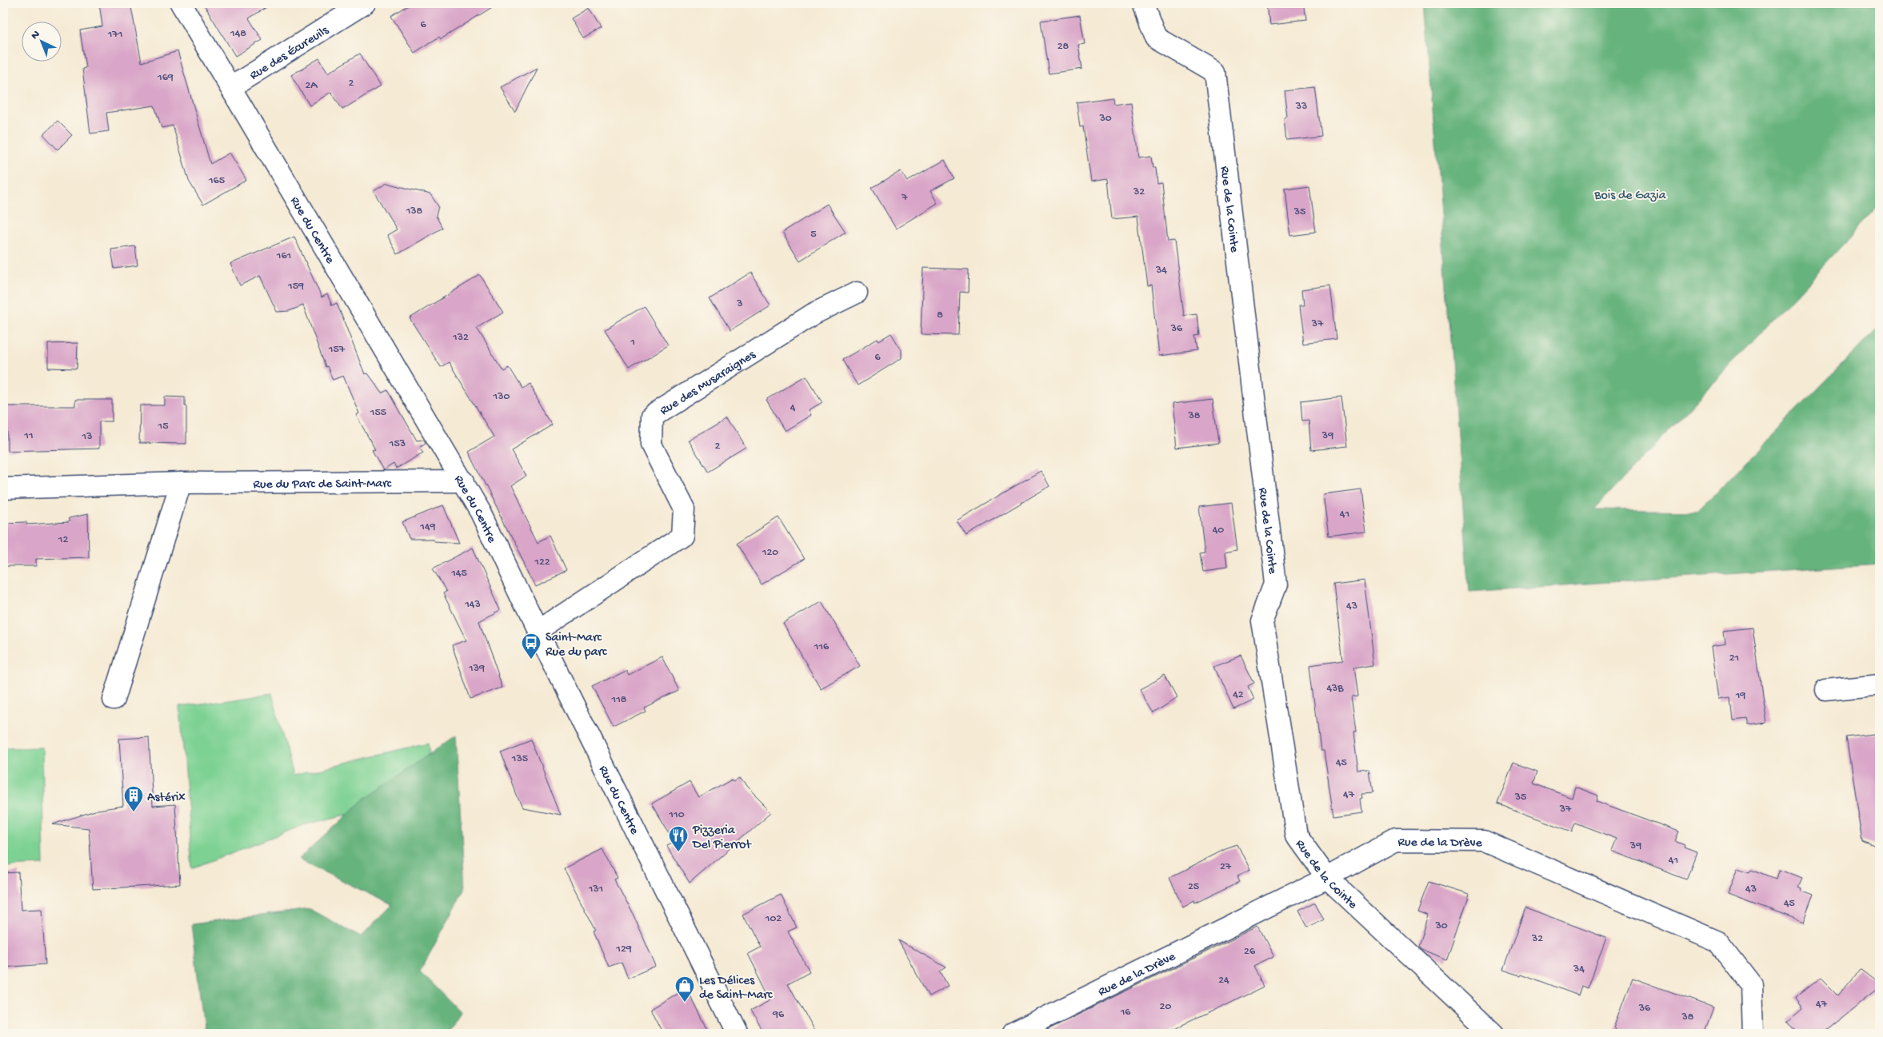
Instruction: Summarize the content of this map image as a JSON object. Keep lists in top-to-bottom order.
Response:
{
  "streets": {
    "street": [
      "Rue des Écureuils",
      "Rue de la Cointe",
      "Rue du Centre",
      "Rue des Musaraignes",
      "Rue du Parc de Saint-Marc",
      "Rue de la Drève"
    ]
  },
  "crossings": [
    ["Rue des Écureuils", "Rue du Centre"],
    ["Rue de la Cointe", "Rue de la Drève"],
    ["Rue du Centre", "Rue des Musaraignes"],
    ["Rue du Centre", "Rue du Parc de Saint-Marc"]
  ],
  "parks": ["Bois de Gazia"],
  "places": {
    "bus stop": ["Saint-Marc Rue du parc"],
    "building": ["Astérix"],
    "restaurant": ["Pizzeria Del Pierrot"],
    "shop": ["Les Délices de Saint-Marc"]
  },
  "house_numbers": [
    "6",
    "148",
    "171",
    "28",
    "169",
    "2",
    "2A",
    "33",
    "30",
    "165",
    "32",
    "7",
    "138",
    "35",
    "5",
    "161",
    "34",
    "159",
    "3",
    "8",
    "37",
    "36",
    "132",
    "1",
    "157",
    "6",
    "130",
    "4",
    "155",
    "38",
    "15",
    "11",
    "39",
    "13",
    "153",
    "2",
    "41",
    "149",
    "40",
    "12",
    "120",
    "122",
    "145",
    "143",
    "43",
    "116",
    "21",
    "139",
    "43B",
    "42",
    "19",
    "118",
    "135",
    "45",
    "47",
    "35",
    "37",
    "110",
    "39",
    "41",
    "27",
    "25",
    "131",
    "43",
    "45",
    "102",
    "30",
    "32",
    "129",
    "26",
    "34",
    "24",
    "47",
    "20",
    "36",
    "16",
    "96",
    "38"
  ],
  "north": "top left"
}
